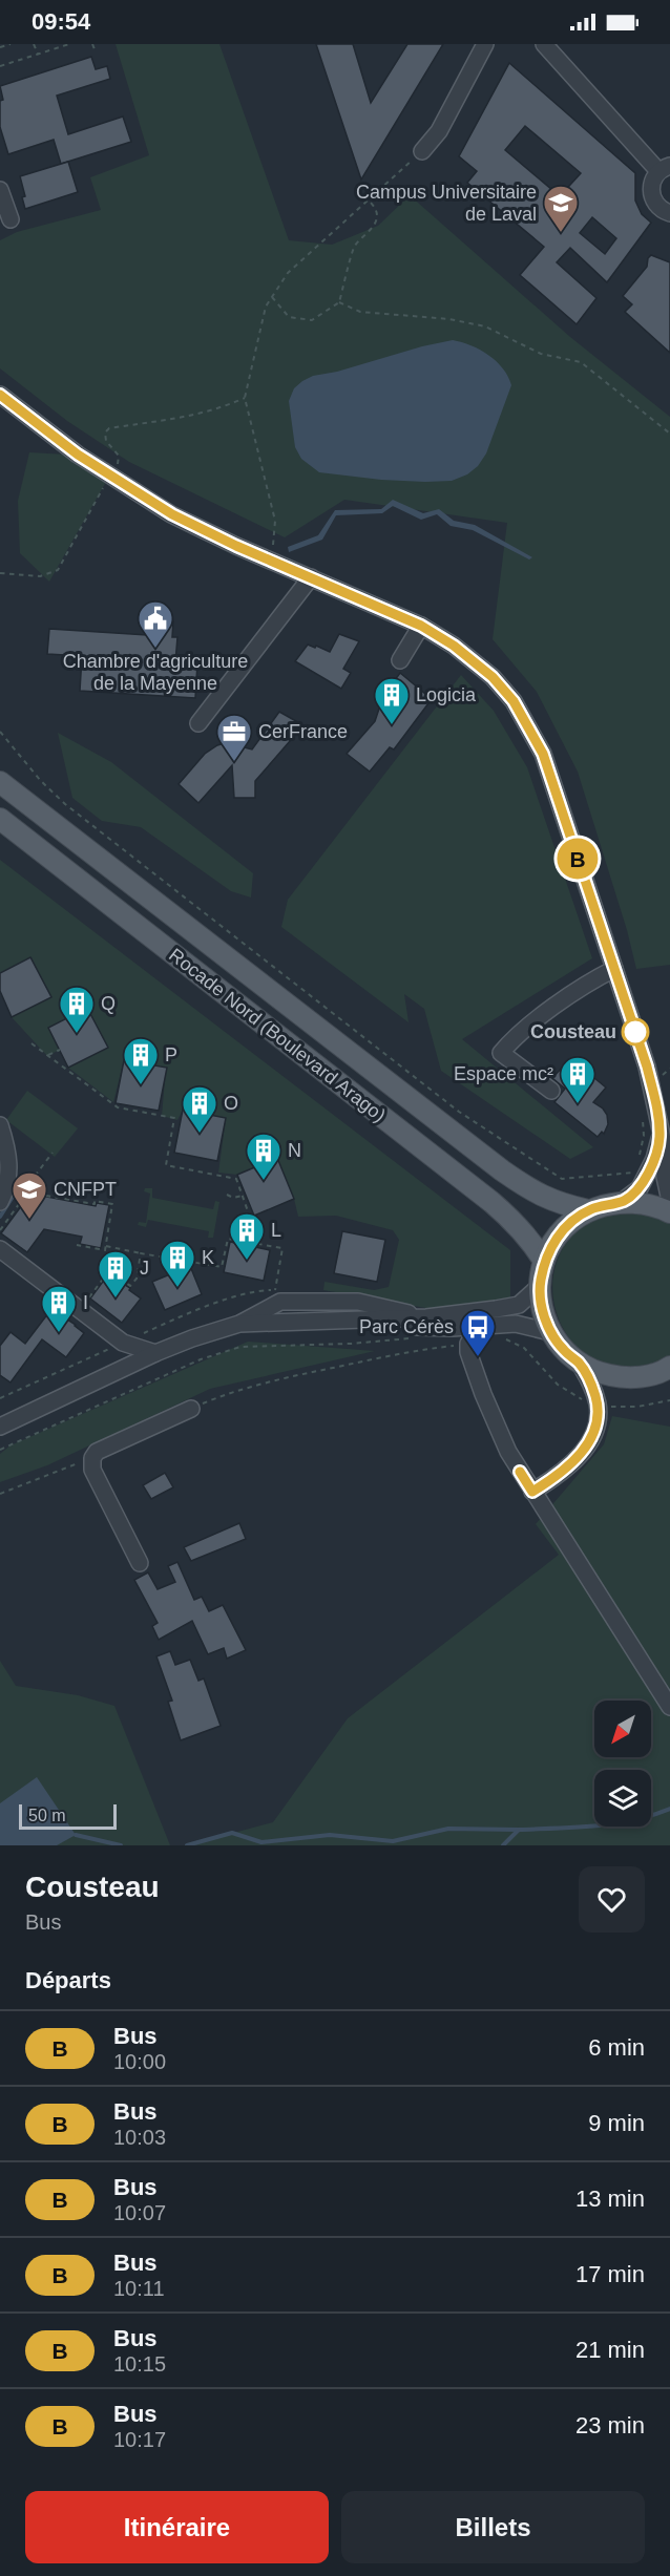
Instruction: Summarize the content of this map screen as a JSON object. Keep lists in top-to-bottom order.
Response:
{
  "streets": {
    "main road": ["Rocade Nord (Boulevard Arago)"]
  },
  "places": {
    "school or university": ["Campus Universitaire de Laval", "CNFPT"],
    "public building": ["Chambre d'agriculture de la Mayenne"],
    "building": [
      "Logicia",
      "Q",
      "P",
      "Espace mc²",
      "O",
      "N",
      "L",
      "K",
      "J",
      "I"
    ],
    "office": ["CerFrance"],
    "other": ["Cousteau"],
    "bus stop": ["Parc Cérès"]
  },
  "lines": ["bus line B"],
  "scale_bar": "50 m",
  "north": "bottom left",
  "page": {
    "status": "09:54",
    "on_map": "B",
    "scale": "50 m",
    "heading": [
      ["Cousteau", "Bus"],
      "Départs"
    ],
    "list": [
      {
        "mark": "B",
        "name": "Bus",
        "note": "10:00",
        "value": "6 min"
      },
      {
        "mark": "B",
        "name": "Bus",
        "note": "10:03",
        "value": "9 min"
      },
      {
        "mark": "B",
        "name": "Bus",
        "note": "10:07",
        "value": "13 min"
      },
      {
        "mark": "B",
        "name": "Bus",
        "note": "10:11",
        "value": "17 min"
      },
      {
        "mark": "B",
        "name": "Bus",
        "note": "10:15",
        "value": "21 min"
      },
      {
        "mark": "B",
        "name": "Bus",
        "note": "10:17",
        "value": "23 min"
      }
    ],
    "buttons": ["Itinéraire", "Billets"]
  }
}
